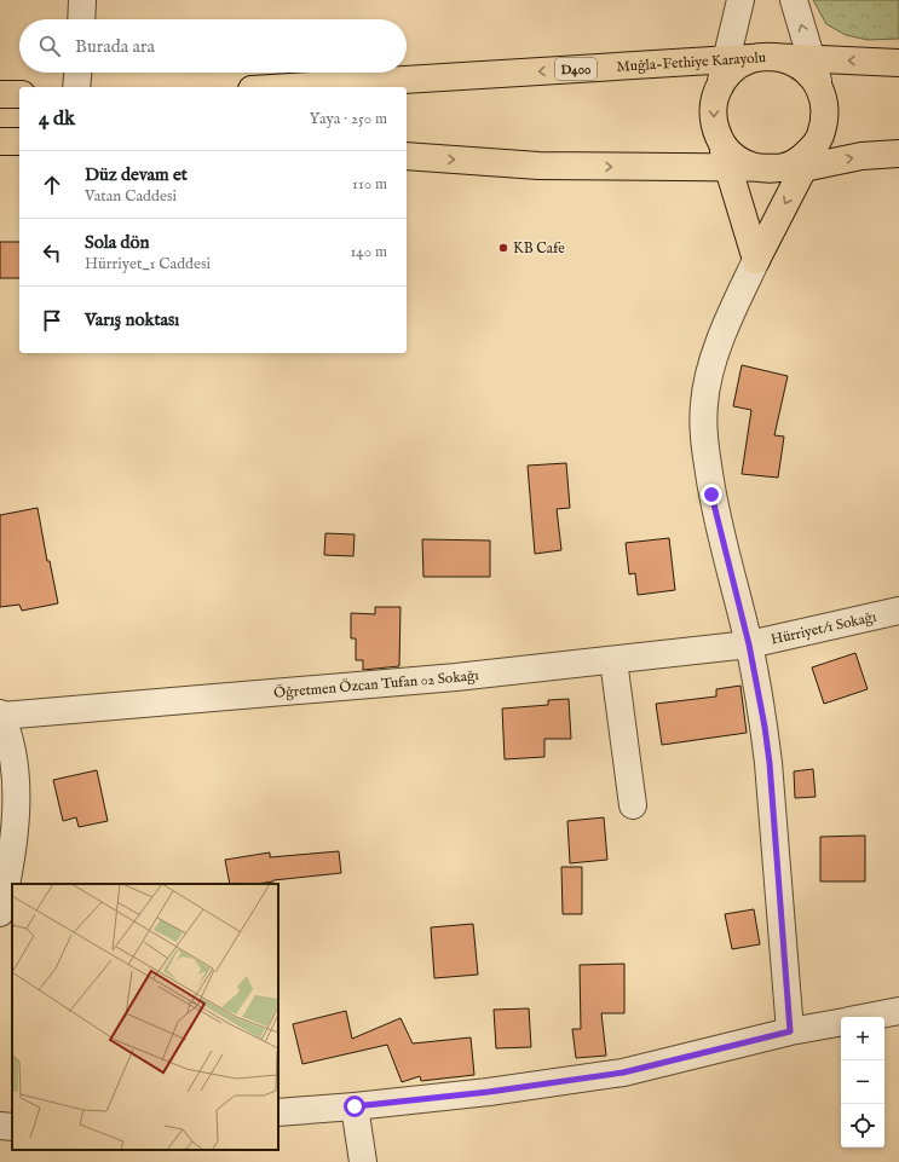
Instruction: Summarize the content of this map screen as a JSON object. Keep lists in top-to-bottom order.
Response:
{
  "streets": {
    "highway": ["Muğla-Fethiye Karayolu", "D400"],
    "street": ["Hürriyet/1 Sokağı", "Öğretmen Özcan Tufan 02 Sokağı"]
  },
  "crossings": [
    ["Hürriyet/1 Sokağı", "Öğretmen Özcan Tufan 02 Sokağı"]
  ],
  "places": ["KB Cafe"],
  "page": {
    "search": "Burada ara",
    "heading": ["4 dk", "Yaya · 250 m"],
    "list": [
      ["Düz devam et", "Vatan Caddesi", "110 m"],
      ["Sola dön", "Hürriyet_1 Caddesi", "140 m"],
      "Varış noktası"
    ],
    "map_buttons": ["+", "−"]
  }
}
